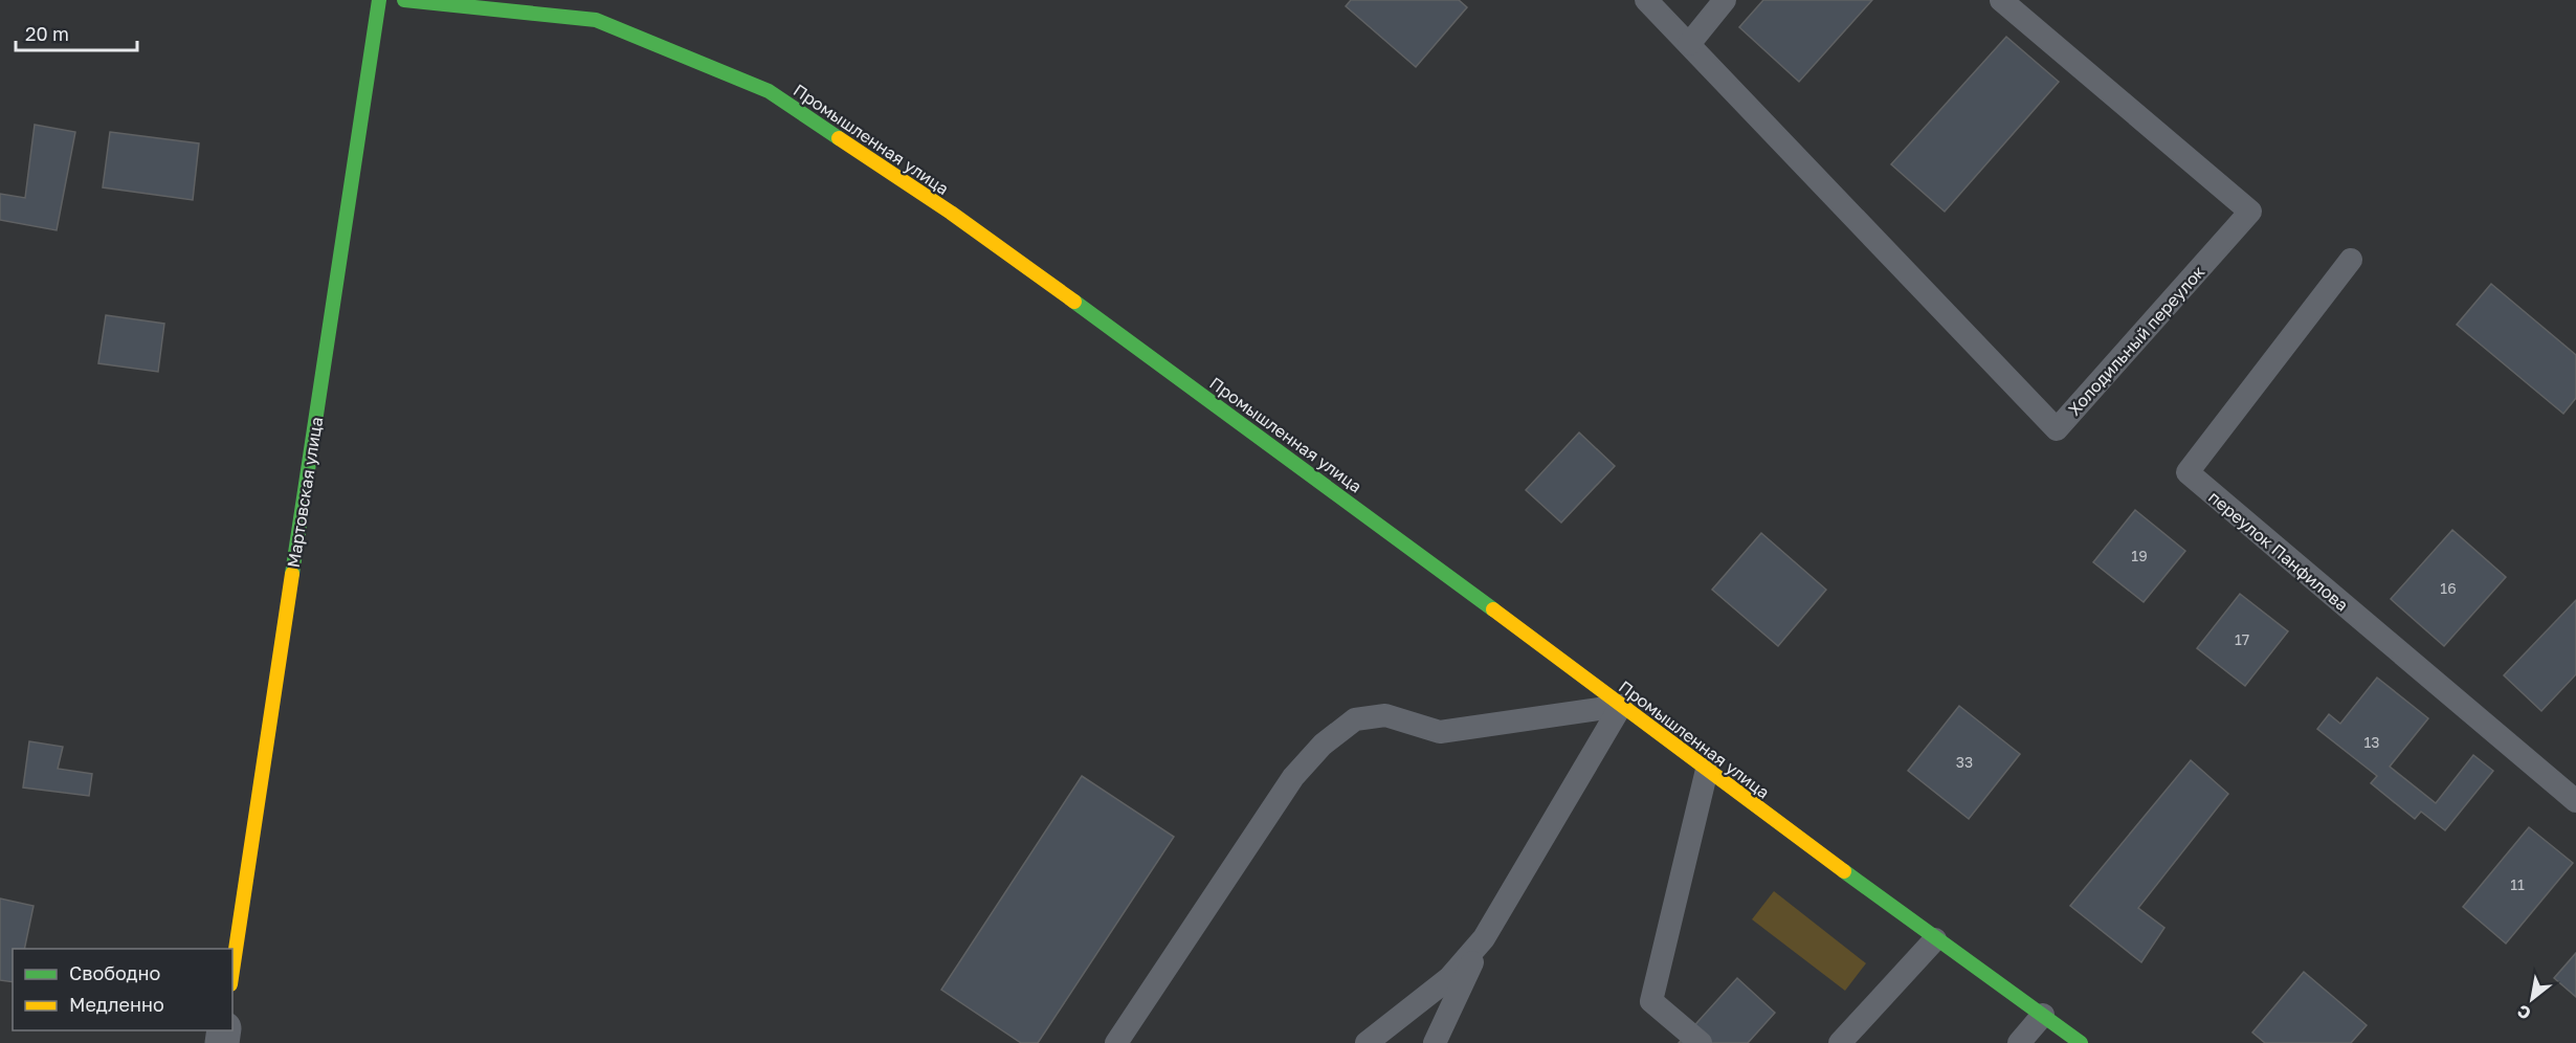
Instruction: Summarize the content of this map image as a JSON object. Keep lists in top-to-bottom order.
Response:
{
  "streets": {
    "street": ["Промышленная улица", "Мартовская улица"],
    "lane": ["Холодильный переулок", "переулок Панфилова"]
  },
  "house_numbers": [
    "19",
    "16",
    "17",
    "13",
    "33",
    "11"
  ],
  "legend": ["Свободно", "Медленно"],
  "scale_bar": "20 m",
  "north": "bottom left"
}
